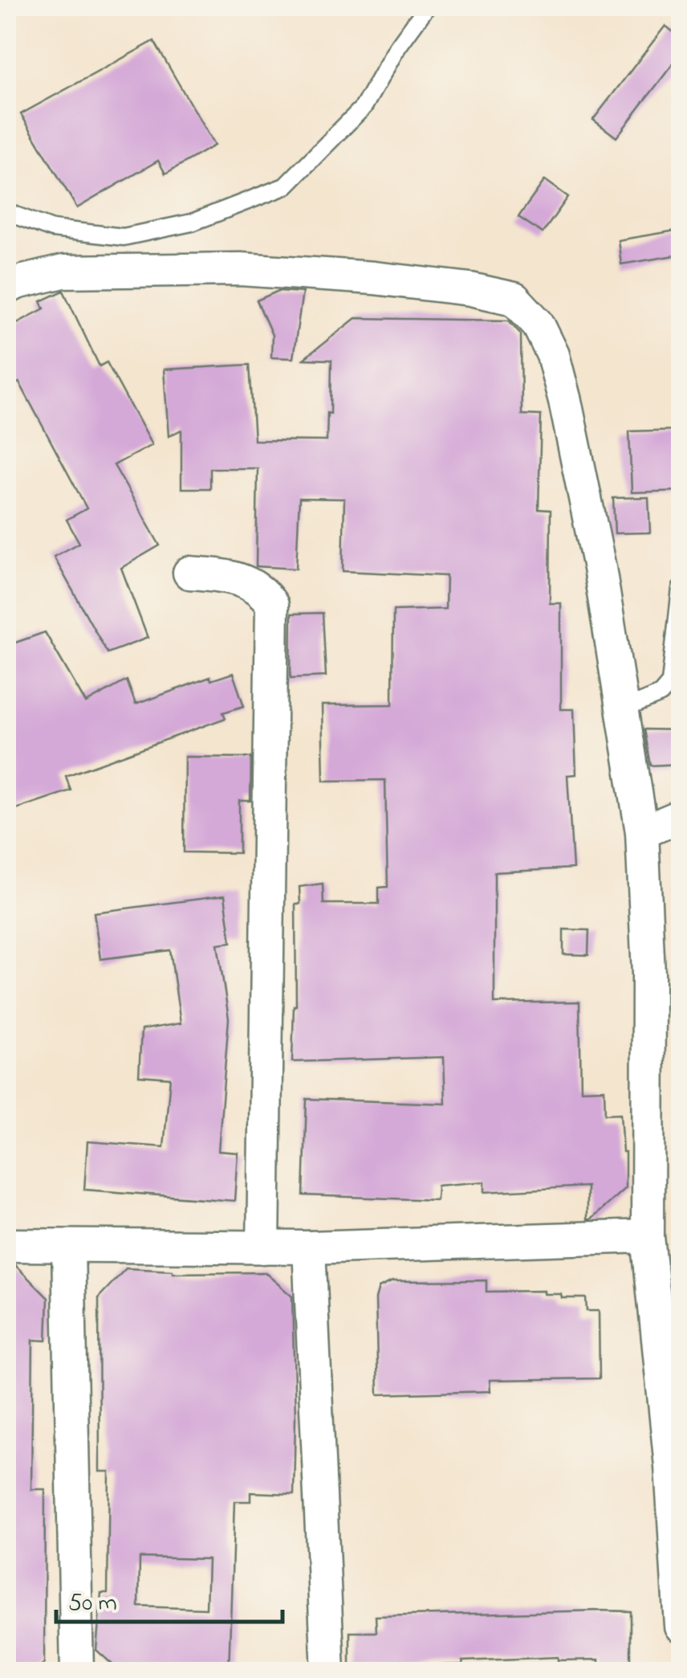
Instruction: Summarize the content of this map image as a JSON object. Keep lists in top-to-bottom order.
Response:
{
  "scale_bar": "50 m"
}
